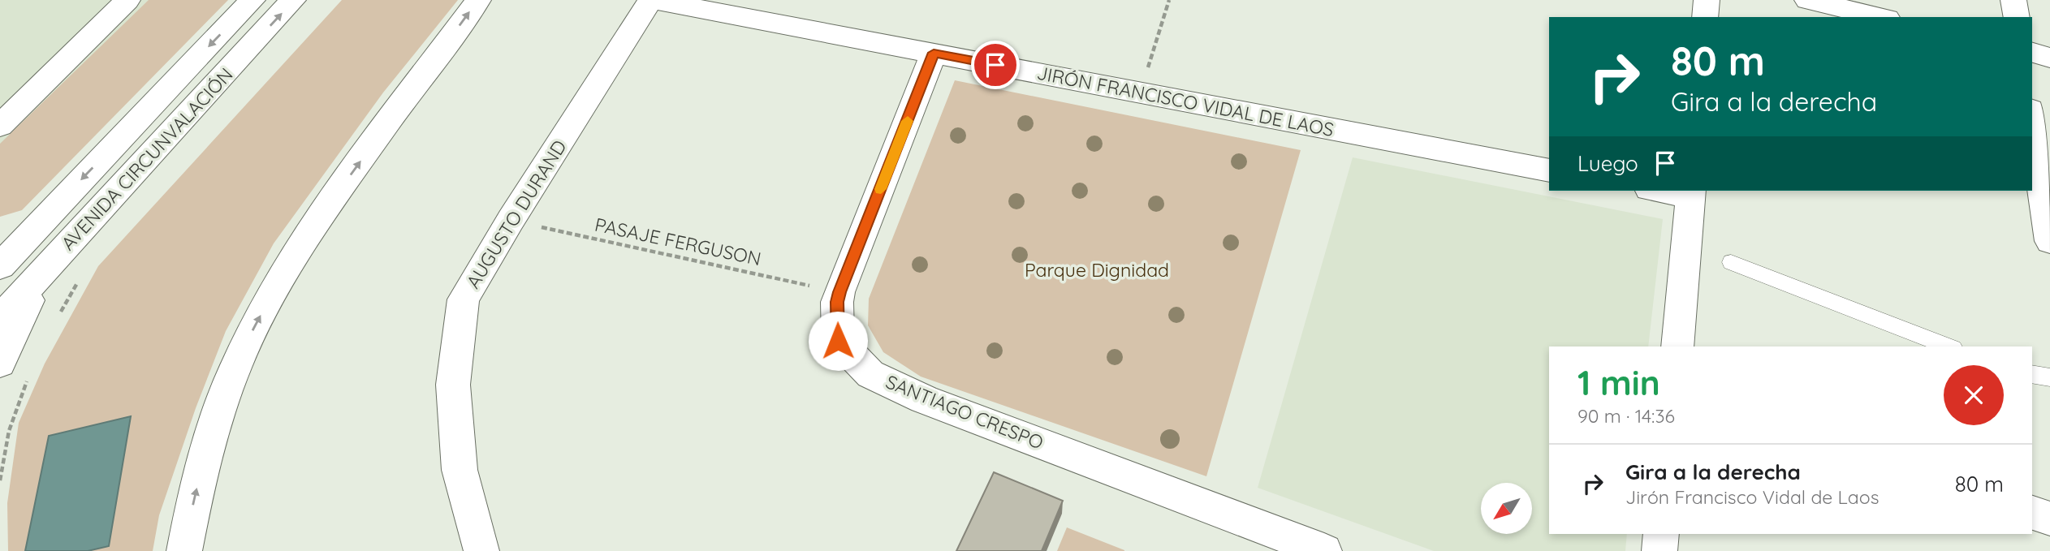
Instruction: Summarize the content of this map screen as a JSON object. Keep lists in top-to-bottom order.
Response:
{
  "streets": {
    "street": [
      "JIRÓN FRANCISCO VIDAL DE LAOS",
      "AVENIDA CIRCUNVALACIÓN",
      "AUGUSTO DURAND",
      "SANTIAGO CRESPO"
    ],
    "path": ["PASAJE FERGUSON"]
  },
  "crossings": [
    ["JIRÓN FRANCISCO VIDAL DE LAOS", "AUGUSTO DURAND"],
    ["JIRÓN FRANCISCO VIDAL DE LAOS", "SANTIAGO CRESPO"],
    ["AUGUSTO DURAND", "PASAJE FERGUSON"],
    ["PASAJE FERGUSON", "SANTIAGO CRESPO"]
  ],
  "parks": ["Parque Dignidad"],
  "north": "bottom left",
  "page": {
    "turn": ["80 m", "Gira a la derecha"],
    "then": "Luego",
    "heading": ["1 min", "90 m · 14:36"],
    "list": [
      {
        "name": "Gira a la derecha",
        "note": "Jirón Francisco Vidal de Laos",
        "value": "80 m"
      }
    ]
  }
}
